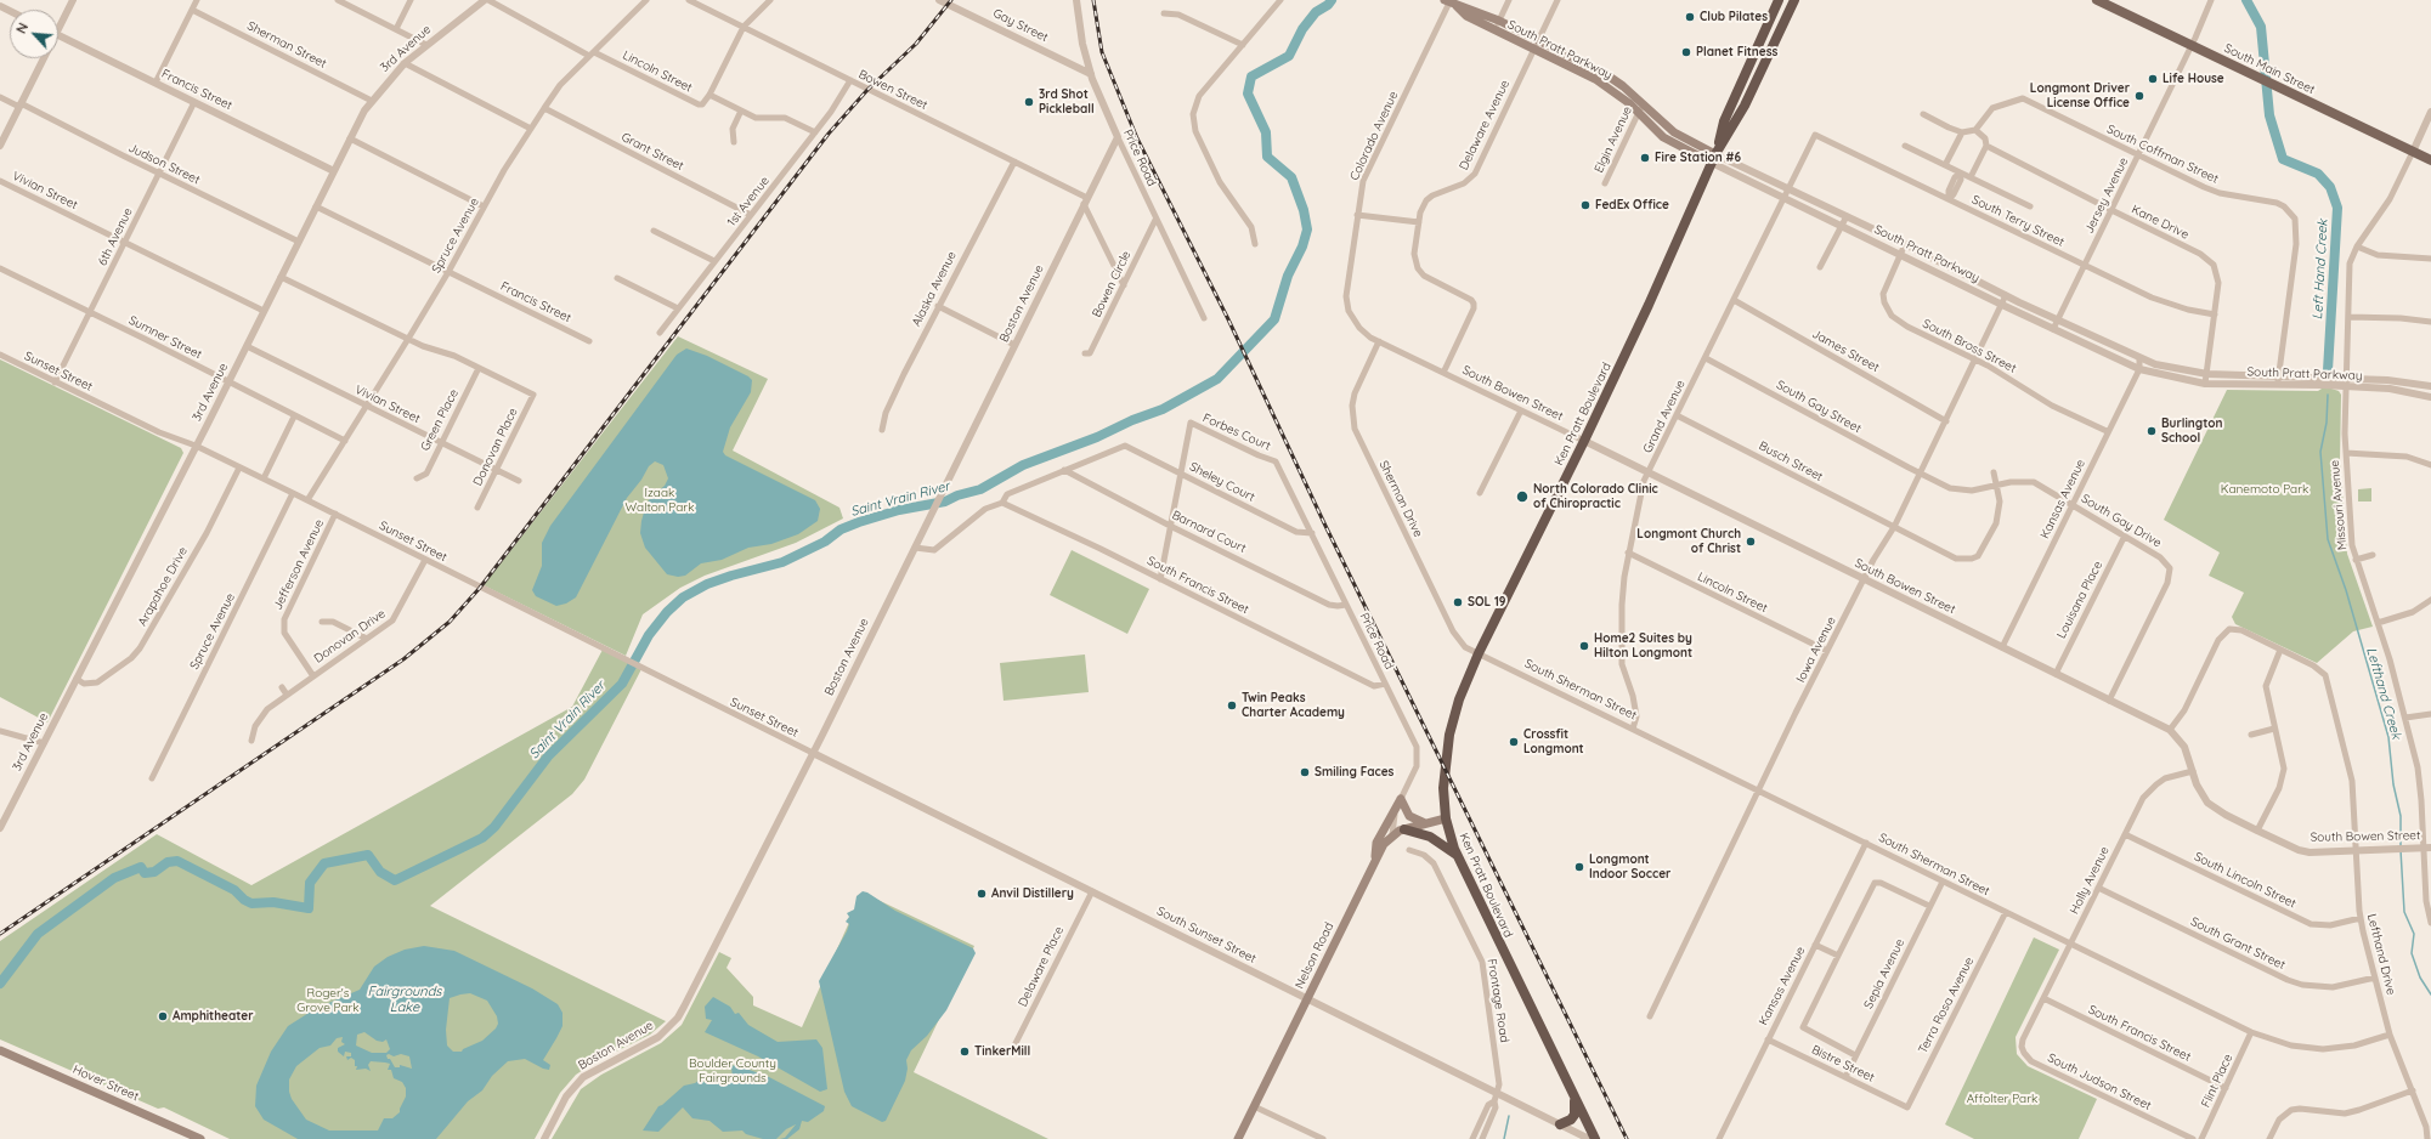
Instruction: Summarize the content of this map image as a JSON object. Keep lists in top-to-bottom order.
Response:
{
  "streets": {
    "highway": ["Ken Pratt Boulevard"],
    "main road": [
      "South Pratt Parkway",
      "South Main Street",
      "Nelson Road",
      "Hover Street"
    ],
    "street": [
      "Gay Street",
      "Sherman Street",
      "3rd Avenue",
      "Lincoln Street",
      "Francis Street",
      "Bowen Street",
      "Delaware Avenue",
      "Colorado Avenue",
      "Elgin Avenue",
      "Grant Street",
      "South Coffman Street",
      "Price Road",
      "Judson Street",
      "Vivian Street",
      "Jersey Avenue",
      "1st Avenue",
      "South Terry Street",
      "Kane Drive",
      "Spruce Avenue",
      "6th Avenue",
      "Bowen Circle",
      "Alaska Avenue",
      "Boston Avenue",
      "Sumner Street",
      "South Bross Street",
      "James Street",
      "Sunset Street",
      "South Bowen Street",
      "South Gay Street",
      "Grand Avenue",
      "Green Place",
      "Forbes Court",
      "Donovan Place",
      "Busch Street",
      "Sheley Court",
      "Sherman Drive",
      "Kansas Avenue",
      "Missouri Avenue",
      "South Gay Drive",
      "Barnard Court",
      "Jefferson Avenue",
      "South Francis Street",
      "Arapahoe Drive",
      "Louisana Place",
      "Donovan Drive",
      "Iowa Avenue",
      "South Sherman Street",
      "Holly Avenue",
      "South Lincoln Street",
      "South Sunset Street",
      "South Grant Street",
      "Lefthand Drive",
      "Delaware Place",
      "Sepia Avenue",
      "Frontage Road",
      "Terra Rosa Avenue",
      "Bistre Street",
      "Flint Place",
      "South Judson Street"
    ]
  },
  "crossings": [
    ["Gay Street", "Price Road"],
    ["Sherman Street", "3rd Avenue"],
    ["3rd Avenue", "Francis Street"],
    ["3rd Avenue", "Judson Street"],
    ["3rd Avenue", "Vivian Street"],
    ["3rd Avenue", "Sumner Street"],
    ["3rd Avenue", "Sunset Street"],
    ["3rd Avenue", "Arapahoe Drive"],
    ["South Pratt Parkway", "Delaware Avenue"],
    ["South Pratt Parkway", "Colorado Avenue"],
    ["South Pratt Parkway", "Elgin Avenue"],
    ["South Pratt Parkway", "South Coffman Street"],
    ["South Pratt Parkway", "Jersey Avenue"],
    ["South Pratt Parkway", "Kane Drive"],
    ["South Pratt Parkway", "South Bross Street"],
    ["South Pratt Parkway", "Ken Pratt Boulevard"],
    ["South Pratt Parkway", "Grand Avenue"],
    ["South Pratt Parkway", "Kansas Avenue"],
    ["South Pratt Parkway", "Missouri Avenue"],
    ["South Pratt Parkway", "Iowa Avenue"],
    ["South Main Street", "Jersey Avenue"],
    ["South Main Street", "Missouri Avenue"],
    ["Lincoln Street", "Spruce Avenue"],
    ["Lincoln Street", "Grand Avenue"],
    ["Lincoln Street", "Iowa Avenue"],
    ["Francis Street", "Spruce Avenue"],
    ["Francis Street", "6th Avenue"],
    ["Bowen Street", "1st Avenue"],
    ["Bowen Street", "Alaska Avenue"],
    ["Bowen Street", "Boston Avenue"],
    ["Delaware Avenue", "South Bowen Street"],
    ["Colorado Avenue", "South Bowen Street"],
    ["Grant Street", "1st Avenue"],
    ["Grant Street", "Spruce Avenue"],
    ["South Coffman Street", "Jersey Avenue"],
    ["Price Road", "Bowen Circle"],
    ["Price Road", "Boston Avenue"],
    ["Price Road", "Forbes Court"],
    ["Price Road", "Sheley Court"],
    ["Price Road", "Barnard Court"],
    ["Price Road", "South Francis Street"],
    ["Price Road", "Nelson Road"],
    ["Judson Street", "6th Avenue"],
    ["Vivian Street", "Spruce Avenue"],
    ["Vivian Street", "6th Avenue"],
    ["Vivian Street", "Green Place"],
    ["Vivian Street", "Donovan Place"],
    ["Jersey Avenue", "South Terry Street"],
    ["Jersey Avenue", "Kane Drive"],
    ["South Terry Street", "Kane Drive"],
    ["South Terry Street", "Grand Avenue"],
    ["Spruce Avenue", "Sumner Street"],
    ["Spruce Avenue", "Sunset Street"],
    ["6th Avenue", "Sumner Street"],
    ["6th Avenue", "Sunset Street"],
    ["Boston Avenue", "Sunset Street"],
    ["Boston Avenue", "South Sunset Street"],
    ["South Bross Street", "Kansas Avenue"],
    ["South Bross Street", "Iowa Avenue"],
    ["James Street", "Grand Avenue"],
    ["James Street", "Iowa Avenue"],
    ["Sunset Street", "Jefferson Avenue"],
    ["Sunset Street", "Arapahoe Drive"],
    ["Sunset Street", "Donovan Drive"],
    ["Sunset Street", "South Sunset Street"],
    ["South Bowen Street", "Ken Pratt Boulevard"],
    ["South Bowen Street", "Grand Avenue"],
    ["South Bowen Street", "Sherman Drive"],
    ["South Bowen Street", "Kansas Avenue"],
    ["South Bowen Street", "Missouri Avenue"],
    ["South Bowen Street", "South Gay Drive"],
    ["South Bowen Street", "Louisana Place"],
    ["South Bowen Street", "Iowa Avenue"],
    ["South Bowen Street", "Holly Avenue"],
    ["South Bowen Street", "Lefthand Drive"],
    ["South Gay Street", "Grand Avenue"],
    ["South Gay Street", "South Gay Drive"],
    ["South Gay Street", "Iowa Avenue"],
    ["Ken Pratt Boulevard", "Sherman Drive"],
    ["Ken Pratt Boulevard", "South Sherman Street"],
    ["Grand Avenue", "Busch Street"],
    ["Grand Avenue", "South Sherman Street"],
    ["Green Place", "Donovan Place"],
    ["Forbes Court", "Sheley Court"],
    ["Busch Street", "South Gay Drive"],
    ["Busch Street", "Iowa Avenue"],
    ["Sheley Court", "Barnard Court"],
    ["Sherman Drive", "South Sherman Street"],
    ["Kansas Avenue", "South Gay Drive"],
    ["Kansas Avenue", "South Sherman Street"],
    ["Kansas Avenue", "Bistre Street"],
    ["South Gay Drive", "Louisana Place"],
    ["South Gay Drive", "Iowa Avenue"],
    ["Jefferson Avenue", "Donovan Drive"],
    ["South Francis Street", "Holly Avenue"],
    ["South Francis Street", "Flint Place"],
    ["Iowa Avenue", "South Sherman Street"],
    ["South Sherman Street", "Holly Avenue"],
    ["South Sherman Street", "Lefthand Drive"],
    ["South Sherman Street", "Sepia Avenue"],
    ["South Sherman Street", "Terra Rosa Avenue"],
    ["South Sherman Street", "Flint Place"],
    ["Holly Avenue", "South Lincoln Street"],
    ["Holly Avenue", "South Grant Street"],
    ["Holly Avenue", "South Judson Street"],
    ["South Lincoln Street", "Lefthand Drive"],
    ["South Sunset Street", "Nelson Road"],
    ["South Sunset Street", "Delaware Place"],
    ["South Sunset Street", "Frontage Road"],
    ["South Grant Street", "Lefthand Drive"],
    ["Sepia Avenue", "Bistre Street"],
    ["Terra Rosa Avenue", "Bistre Street"]
  ],
  "water": [
    "Left Hand Creek",
    "Saint Vrain River",
    "Lefthand Creek",
    "Fairgrounds Lake"
  ],
  "parks": [
    "Kanemoto Park",
    "Izaak Walton Park",
    "Roger's Grove Park",
    "Boulder County Fairgrounds",
    "Affolter Park"
  ],
  "places": [
    "Club Pilates",
    "Planet Fitness",
    "Life House",
    "Longmont Driver License Office",
    "3rd Shot Pickleball",
    "Fire Station #6",
    "FedEx Office",
    "Burlington School",
    "North Colorado Clinic of Chiropractic",
    "Longmont Church of Christ",
    "SOL 19",
    "Home2 Suites by Hilton Longmont",
    "Twin Peaks Charter Academy",
    "Crossfit Longmont",
    "Smiling Faces",
    "Longmont Indoor Soccer",
    "Anvil Distillery",
    "Amphitheater",
    "TinkerMill"
  ],
  "north": "top left"
}
